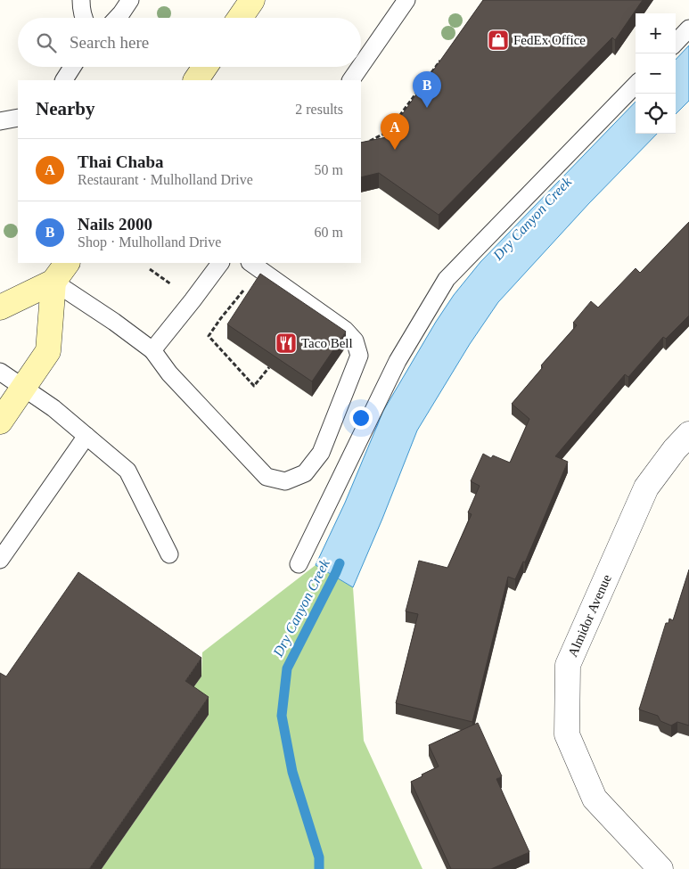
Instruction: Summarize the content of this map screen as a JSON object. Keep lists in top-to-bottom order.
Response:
{
  "streets": {
    "street": ["Almidor Avenue"]
  },
  "water": ["Dry Canyon Creek"],
  "places": {
    "shop": ["FedEx Office"],
    "restaurant": ["Taco Bell"]
  },
  "page": {
    "map_buttons": ["+", "−"],
    "search": "Search here",
    "pins": ["B", "A"],
    "heading": ["Nearby", "2 results"],
    "list": [
      {
        "mark": "A",
        "name": "Thai Chaba",
        "note": "Restaurant · Mulholland Drive",
        "value": "50 m"
      },
      {
        "mark": "B",
        "name": "Nails 2000",
        "note": "Shop · Mulholland Drive",
        "value": "60 m"
      }
    ]
  }
}
